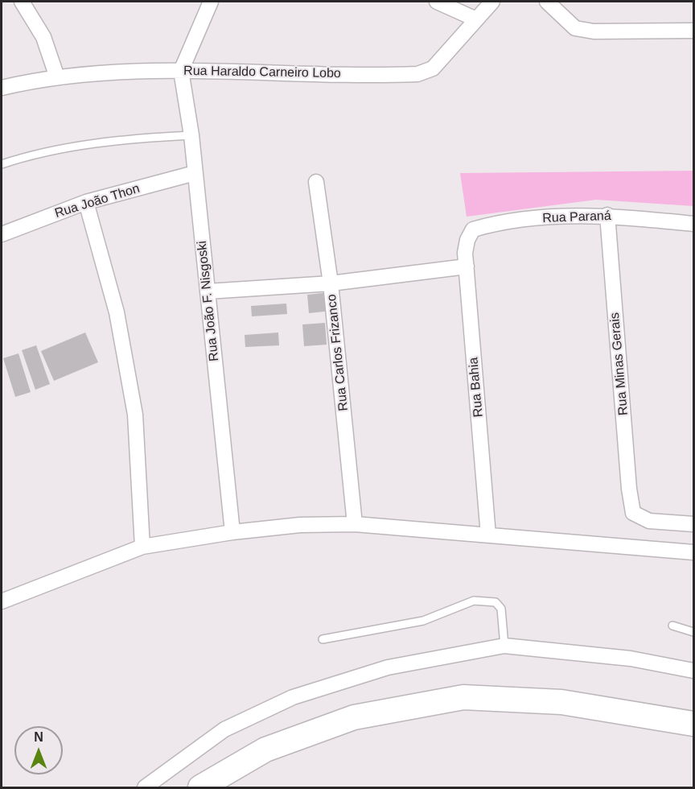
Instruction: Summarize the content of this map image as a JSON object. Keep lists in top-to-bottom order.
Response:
{
  "streets": {
    "street": [
      "Rua Haraldo Carneiro Lobo",
      "Rua João Thon",
      "Rua Paraná",
      "Rua João F. Nisgoski",
      "Rua Carlos Frizanco",
      "Rua Minas Gerais",
      "Rua Bahia"
    ]
  },
  "crossings": [
    ["Rua Haraldo Carneiro Lobo", "Rua João F. Nisgoski"],
    ["Rua João Thon", "Rua João F. Nisgoski"],
    ["Rua Paraná", "Rua Minas Gerais"],
    ["Rua Paraná", "Rua Bahia"]
  ],
  "north": "top"
}
